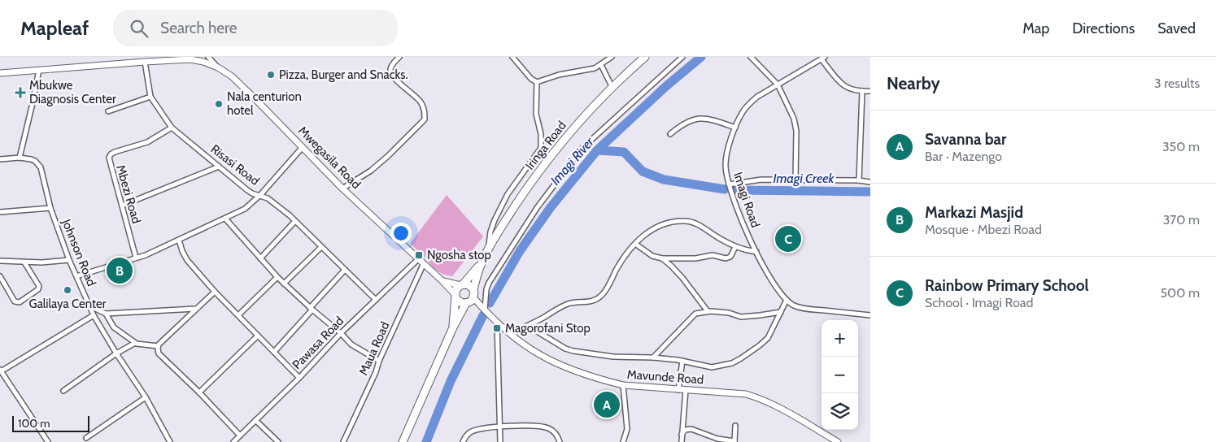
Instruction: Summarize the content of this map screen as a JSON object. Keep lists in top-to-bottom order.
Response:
{
  "streets": {
    "highway": ["Iringa Road"],
    "street": [
      "Mwegasila Road",
      "Risasi Road",
      "Mbezi Road",
      "Imagi Road",
      "Johnson Road",
      "Pawasa Road",
      "Maua Road",
      "Mavunde Road"
    ]
  },
  "crossings": [
    ["Mwegasila Road", "Risasi Road"],
    ["Mwegasila Road", "Pawasa Road"],
    ["Mwegasila Road", "Maua Road"],
    ["Mwegasila Road", "Mavunde Road"],
    ["Risasi Road", "Mbezi Road"],
    ["Risasi Road", "Pawasa Road"],
    ["Pawasa Road", "Maua Road"]
  ],
  "water": ["Imagi River", "Imagi Creek"],
  "places": {
    "other": ["Pizza, Burger and Snacks.", "Nala centurion hotel", "Galilaya Center"],
    "health": ["Mbukwe Diagnosis Center"],
    "transit": ["Ngosha stop", "Magorofani Stop"]
  },
  "scale_bar": "100 m",
  "page": {
    "header": "Mapleaf",
    "search": "Search here",
    "nav": ["Map", "Directions", "Saved"],
    "heading": ["Nearby", "3 results"],
    "list": [
      {
        "mark": "A",
        "name": "Savanna bar",
        "note": "Bar · Mazengo",
        "value": "350 m"
      },
      {
        "mark": "B",
        "name": "Markazi Masjid",
        "note": "Mosque · Mbezi Road",
        "value": "370 m"
      },
      {
        "mark": "C",
        "name": "Rainbow Primary School",
        "note": "School · Imagi Road",
        "value": "500 m"
      }
    ],
    "pins": ["C", "B", "A"],
    "map_buttons": ["+", "−"],
    "scale": "100 m"
  }
}
